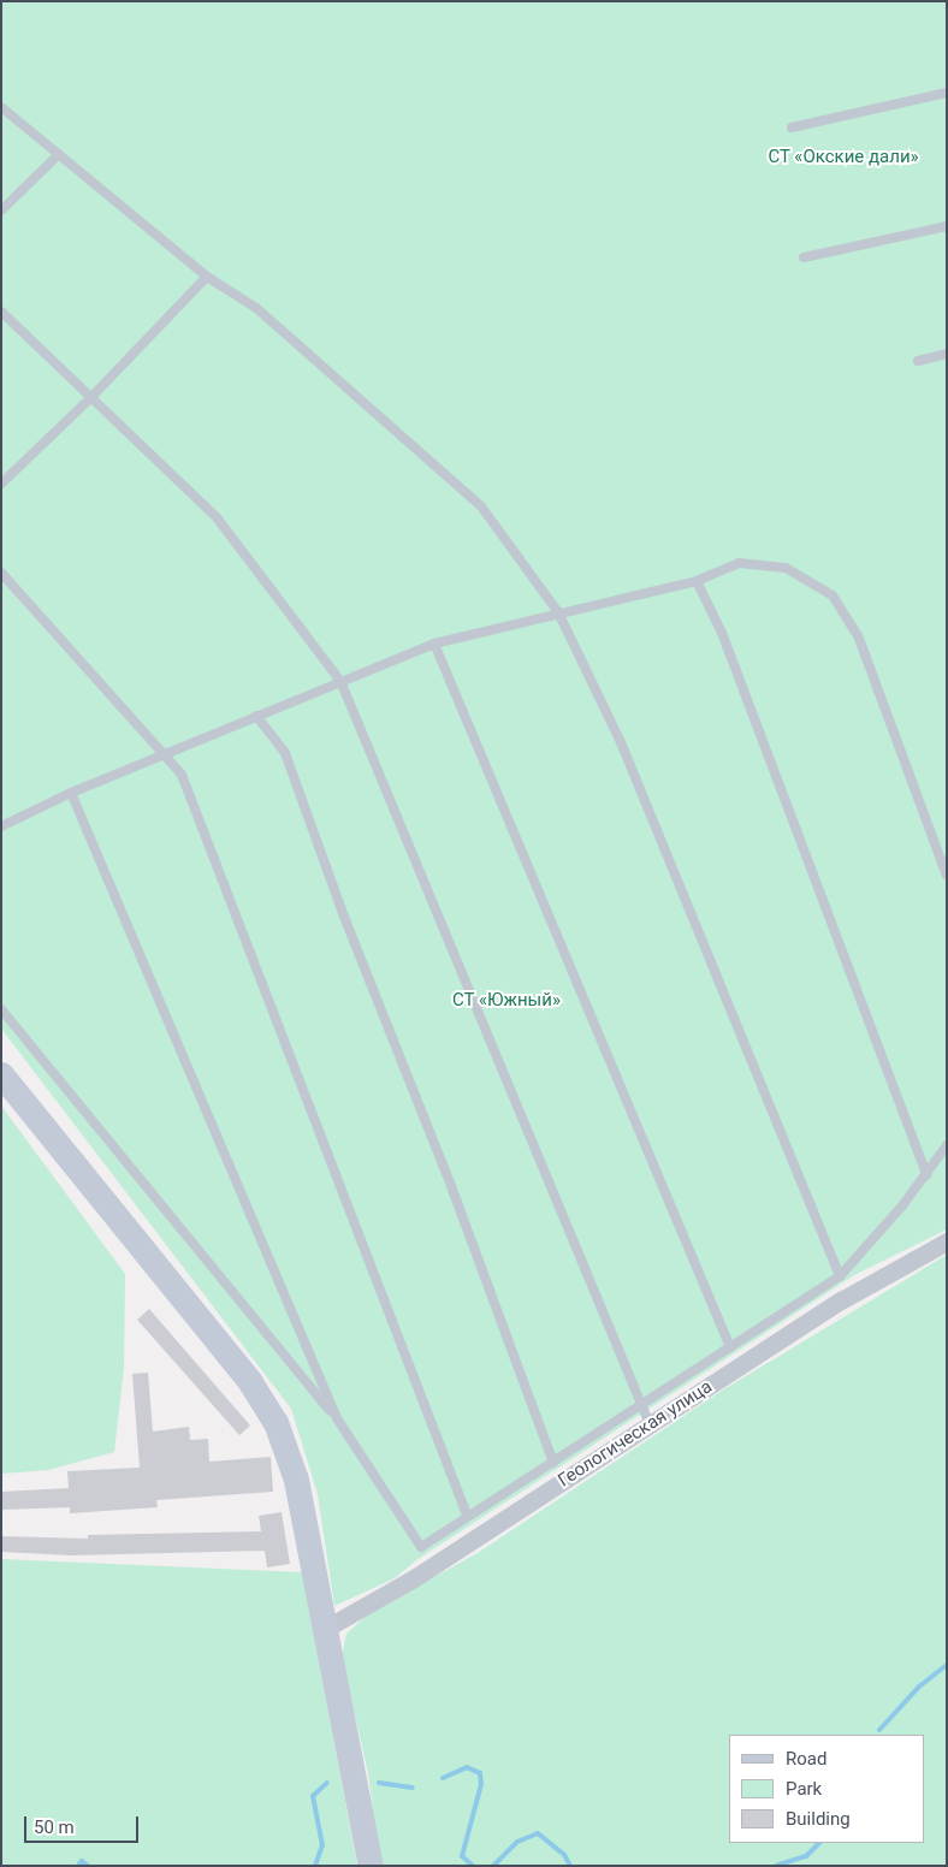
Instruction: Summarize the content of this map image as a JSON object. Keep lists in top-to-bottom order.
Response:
{
  "streets": {
    "street": ["Геологическая улица"]
  },
  "parks": ["СТ «Окские дали»", "СТ «Южный»"],
  "legend": ["Road", "Park", "Building"],
  "scale_bar": "50 m"
}
